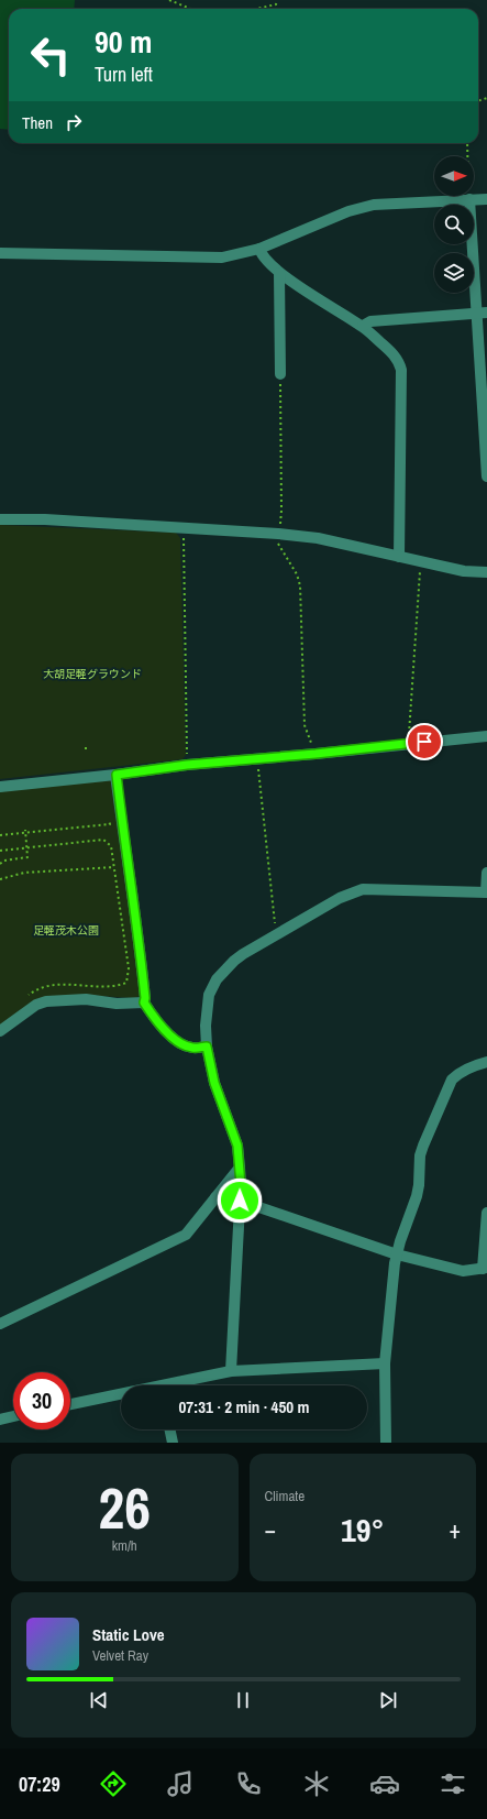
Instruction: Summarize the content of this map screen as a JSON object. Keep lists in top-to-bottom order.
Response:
{
  "parks": ["大胡足軽グラウンド", "足軽茂木公園"],
  "north": "right",
  "page": {
    "turn": ["90 m", "Turn left"],
    "then": "Then",
    "limit": "30",
    "trip": "07:31 · 2 min · 450 m",
    "tile": [
      ["26", "km/h"],
      "Climate"
    ],
    "heat": ["−", "19°", "+"],
    "song": ["Static Love", "Velvet Ray"],
    "tabs": "07:29"
  }
}
